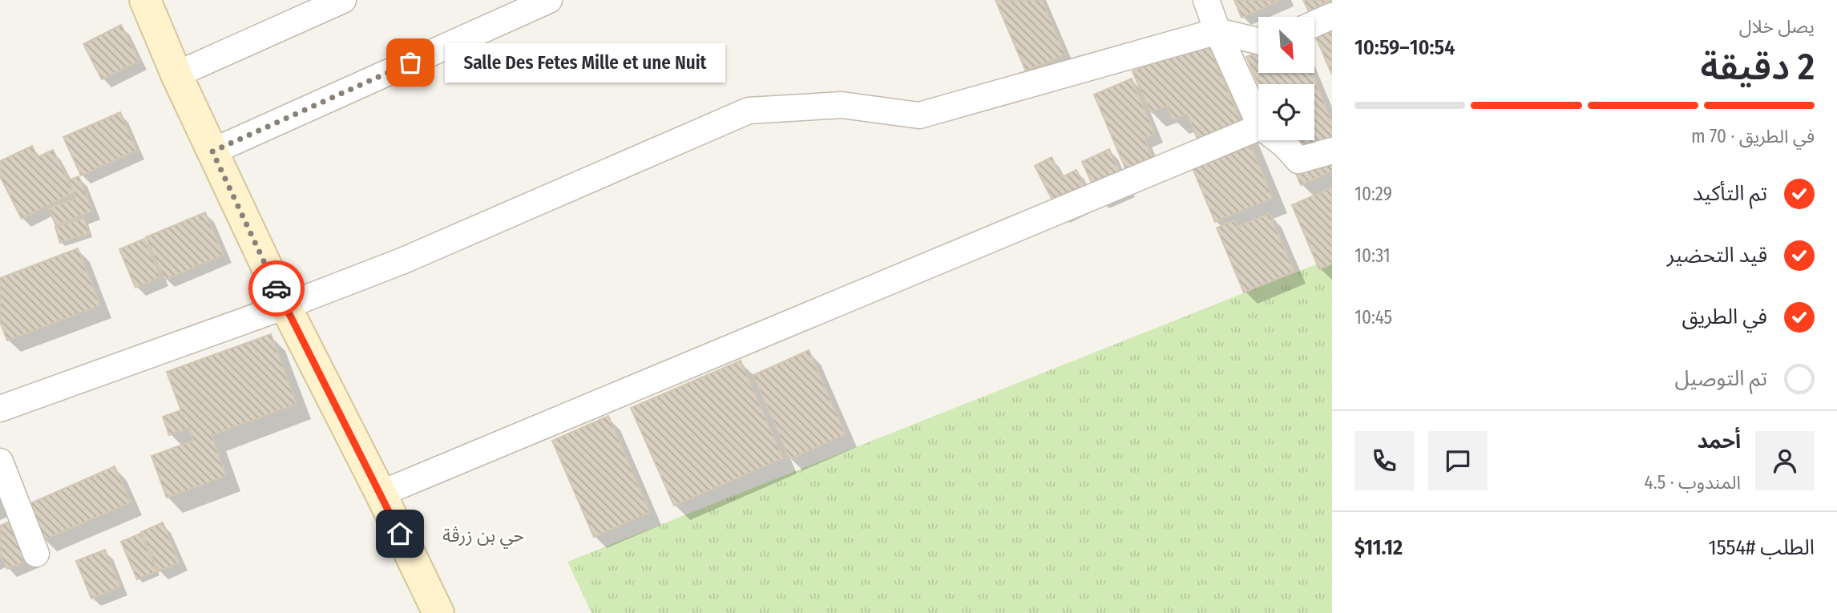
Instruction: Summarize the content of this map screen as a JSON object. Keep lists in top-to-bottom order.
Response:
{
  "districts": ["حي بن زرڤة"],
  "places": ["Salle Des Fetes Mille et une Nuit"],
  "north": "bottom right",
  "page": {
    "heading": ["2 دقيقة", "يصل خلال", "10:54–10:59"],
    "panel": [
      "أحمد",
      "المندوب · 4.5",
      "الطلب #1554",
      "$11.12"
    ],
    "bubble": "Salle Des Fetes Mille et une Nuit",
    "bar": "في الطريق · 70 m",
    "list": [
      ["تم التأكيد", "10:29"],
      ["قيد التحضير", "10:31"],
      ["في الطريق", "10:45"],
      "تم التوصيل"
    ]
  }
}
